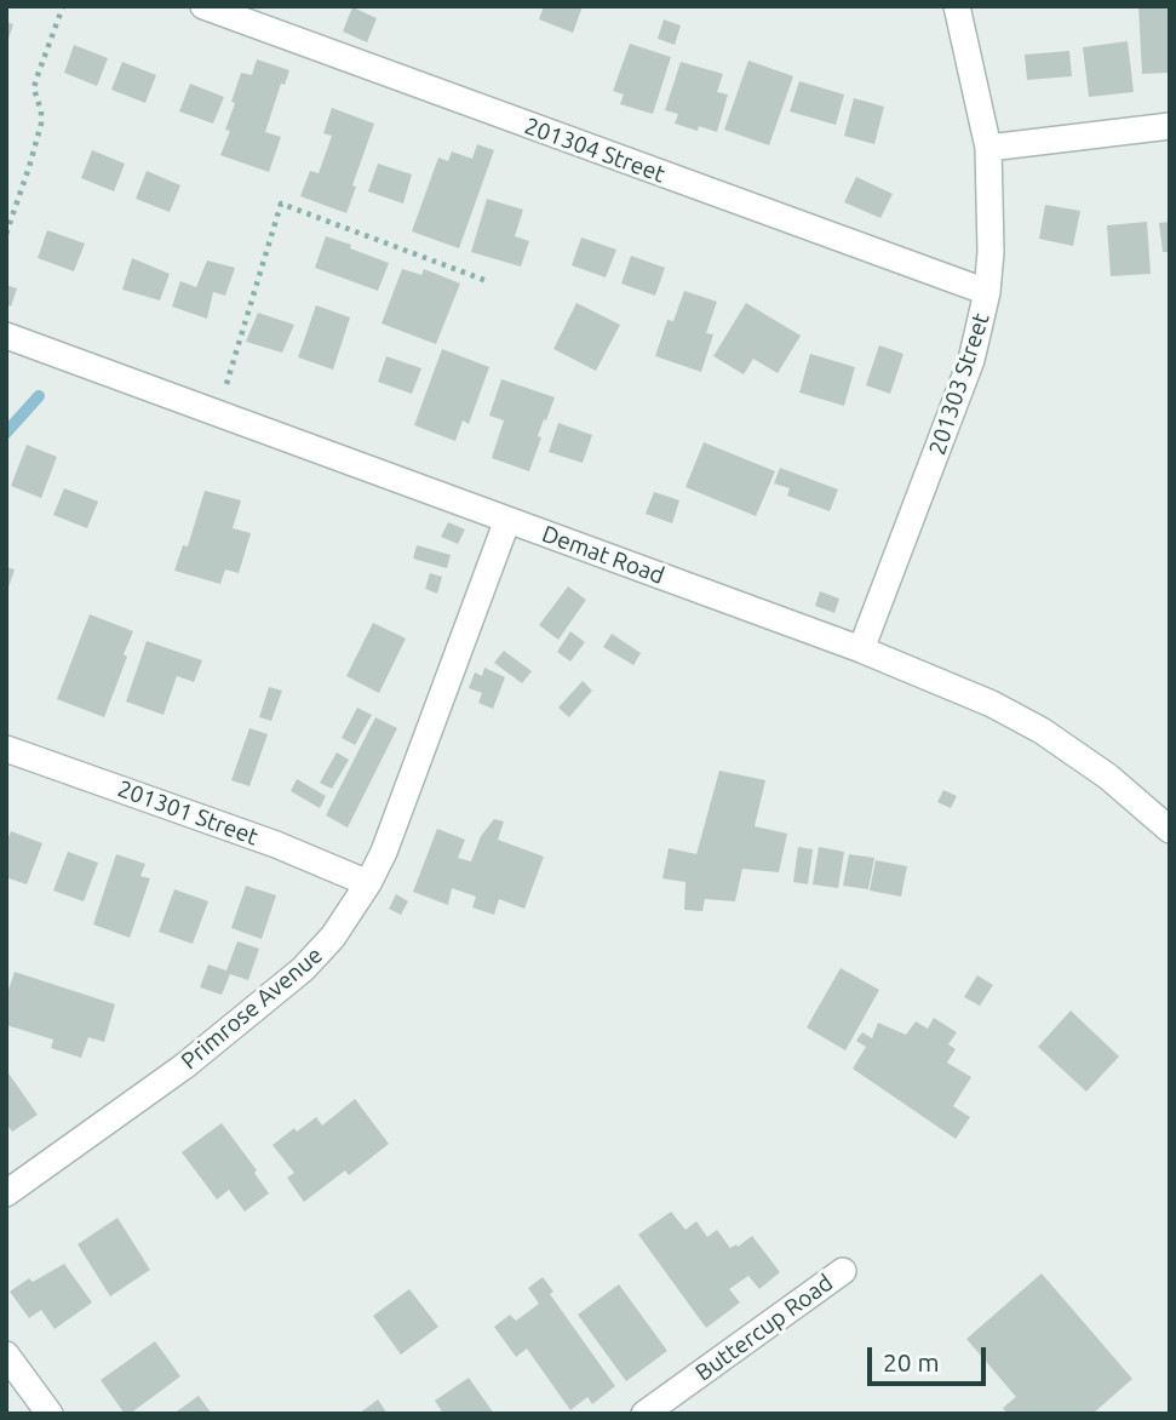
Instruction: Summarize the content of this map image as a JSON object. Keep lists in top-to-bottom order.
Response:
{
  "streets": {
    "street": [
      "201304 Street",
      "201303 Street",
      "Demat Road",
      "201301 Street",
      "Primrose Avenue",
      "Buttercup Road"
    ]
  },
  "crossings": [
    ["201304 Street", "201303 Street"],
    ["201303 Street", "Demat Road"],
    ["Demat Road", "Primrose Avenue"],
    ["201301 Street", "Primrose Avenue"]
  ],
  "scale_bar": "20 m"
}
